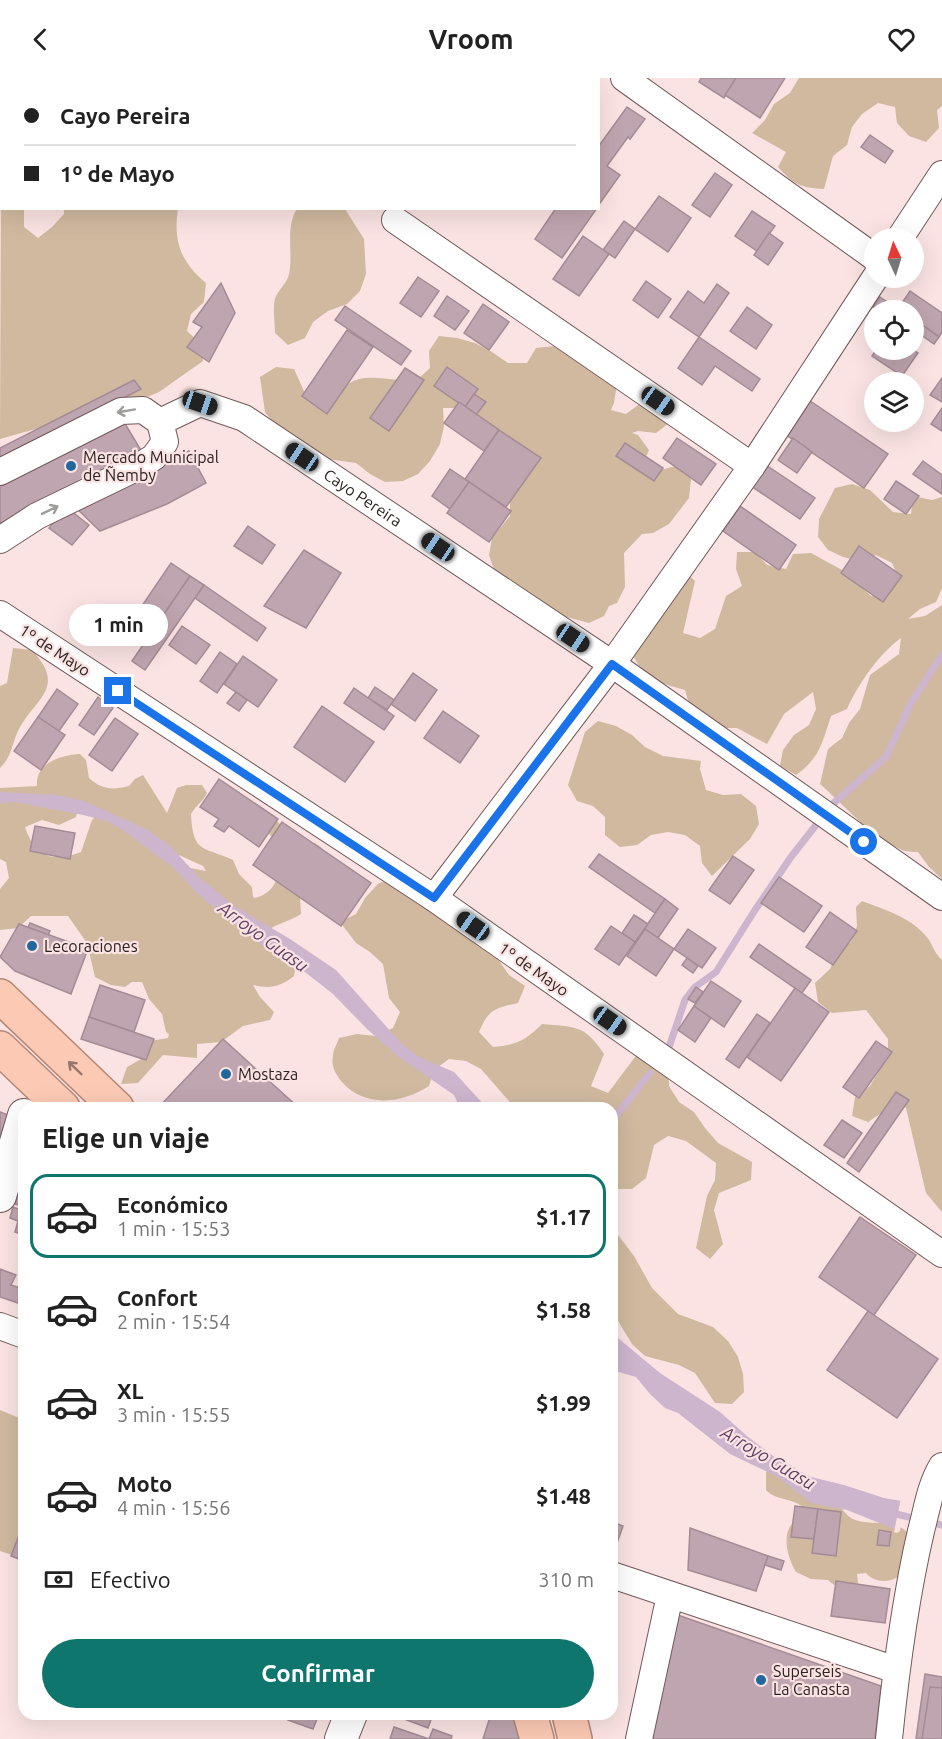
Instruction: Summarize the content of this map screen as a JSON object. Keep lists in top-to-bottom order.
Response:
{
  "streets": {
    "street": ["Cayo Pereira", "1º de Mayo"]
  },
  "water": ["Arroyo Guasu"],
  "places": [
    "Mercado Municipal de Ñemby",
    "Lecoraciones",
    "Mostaza",
    "Superseis La Canasta"
  ],
  "north": "top",
  "page": {
    "header": "Vroom",
    "banner": ["Cayo Pereira", "1º de Mayo"],
    "bubble": "1 min",
    "heading": "Elige un viaje",
    "list": [
      {
        "name": "Económico",
        "note": "1 min · 15:53",
        "value": "$1.17"
      },
      {
        "name": "Confort",
        "note": "2 min · 15:54",
        "value": "$1.58"
      },
      {
        "name": "XL",
        "note": "3 min · 15:55",
        "value": "$1.99"
      },
      {
        "name": "Moto",
        "note": "4 min · 15:56",
        "value": "$1.48"
      }
    ],
    "pay": ["Efectivo", "310 m"],
    "buttons": "Confirmar"
  }
}
